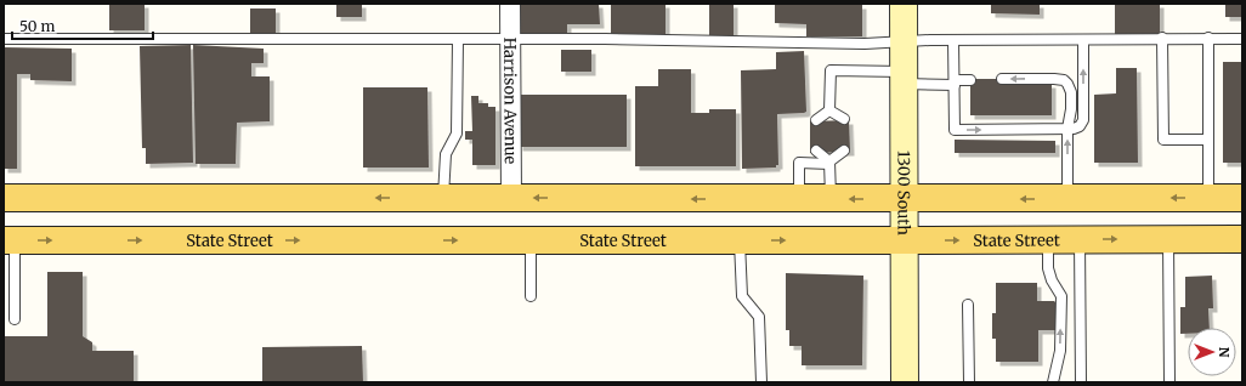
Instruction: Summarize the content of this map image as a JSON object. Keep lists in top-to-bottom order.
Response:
{
  "streets": {
    "main road": ["1300 South", "State Street"],
    "street": ["Harrison Avenue"]
  },
  "crossings": [
    ["1300 South", "State Street"]
  ],
  "scale_bar": "50 m",
  "north": "right"
}
